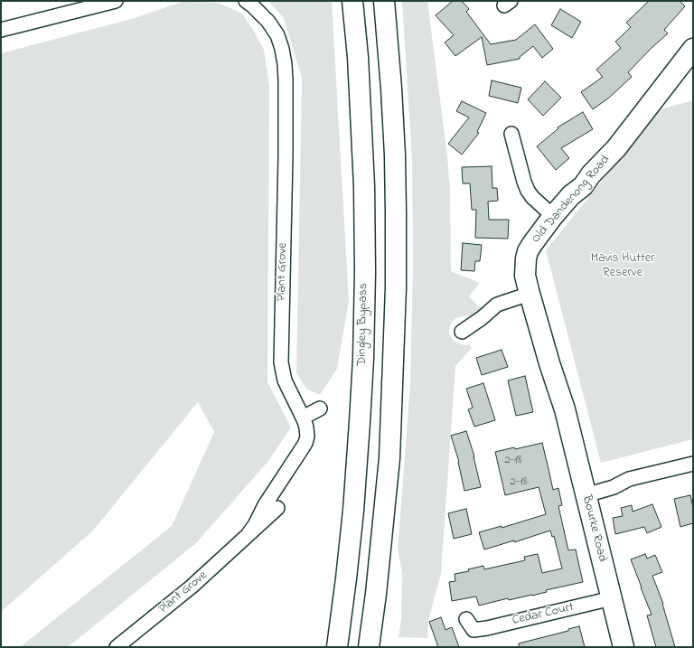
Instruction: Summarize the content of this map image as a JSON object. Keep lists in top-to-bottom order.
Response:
{
  "streets": {
    "main road": ["Old Dandenong Road", "Dingley Bypass", "Bourke Road"],
    "street": ["Plant Grove", "Cedar Court"]
  },
  "crossings": [
    ["Old Dandenong Road", "Bourke Road"],
    ["Bourke Road", "Cedar Court"]
  ],
  "parks": ["Mavis Hutter Reserve"],
  "house_numbers": ["2-18", "2-18"]
}
